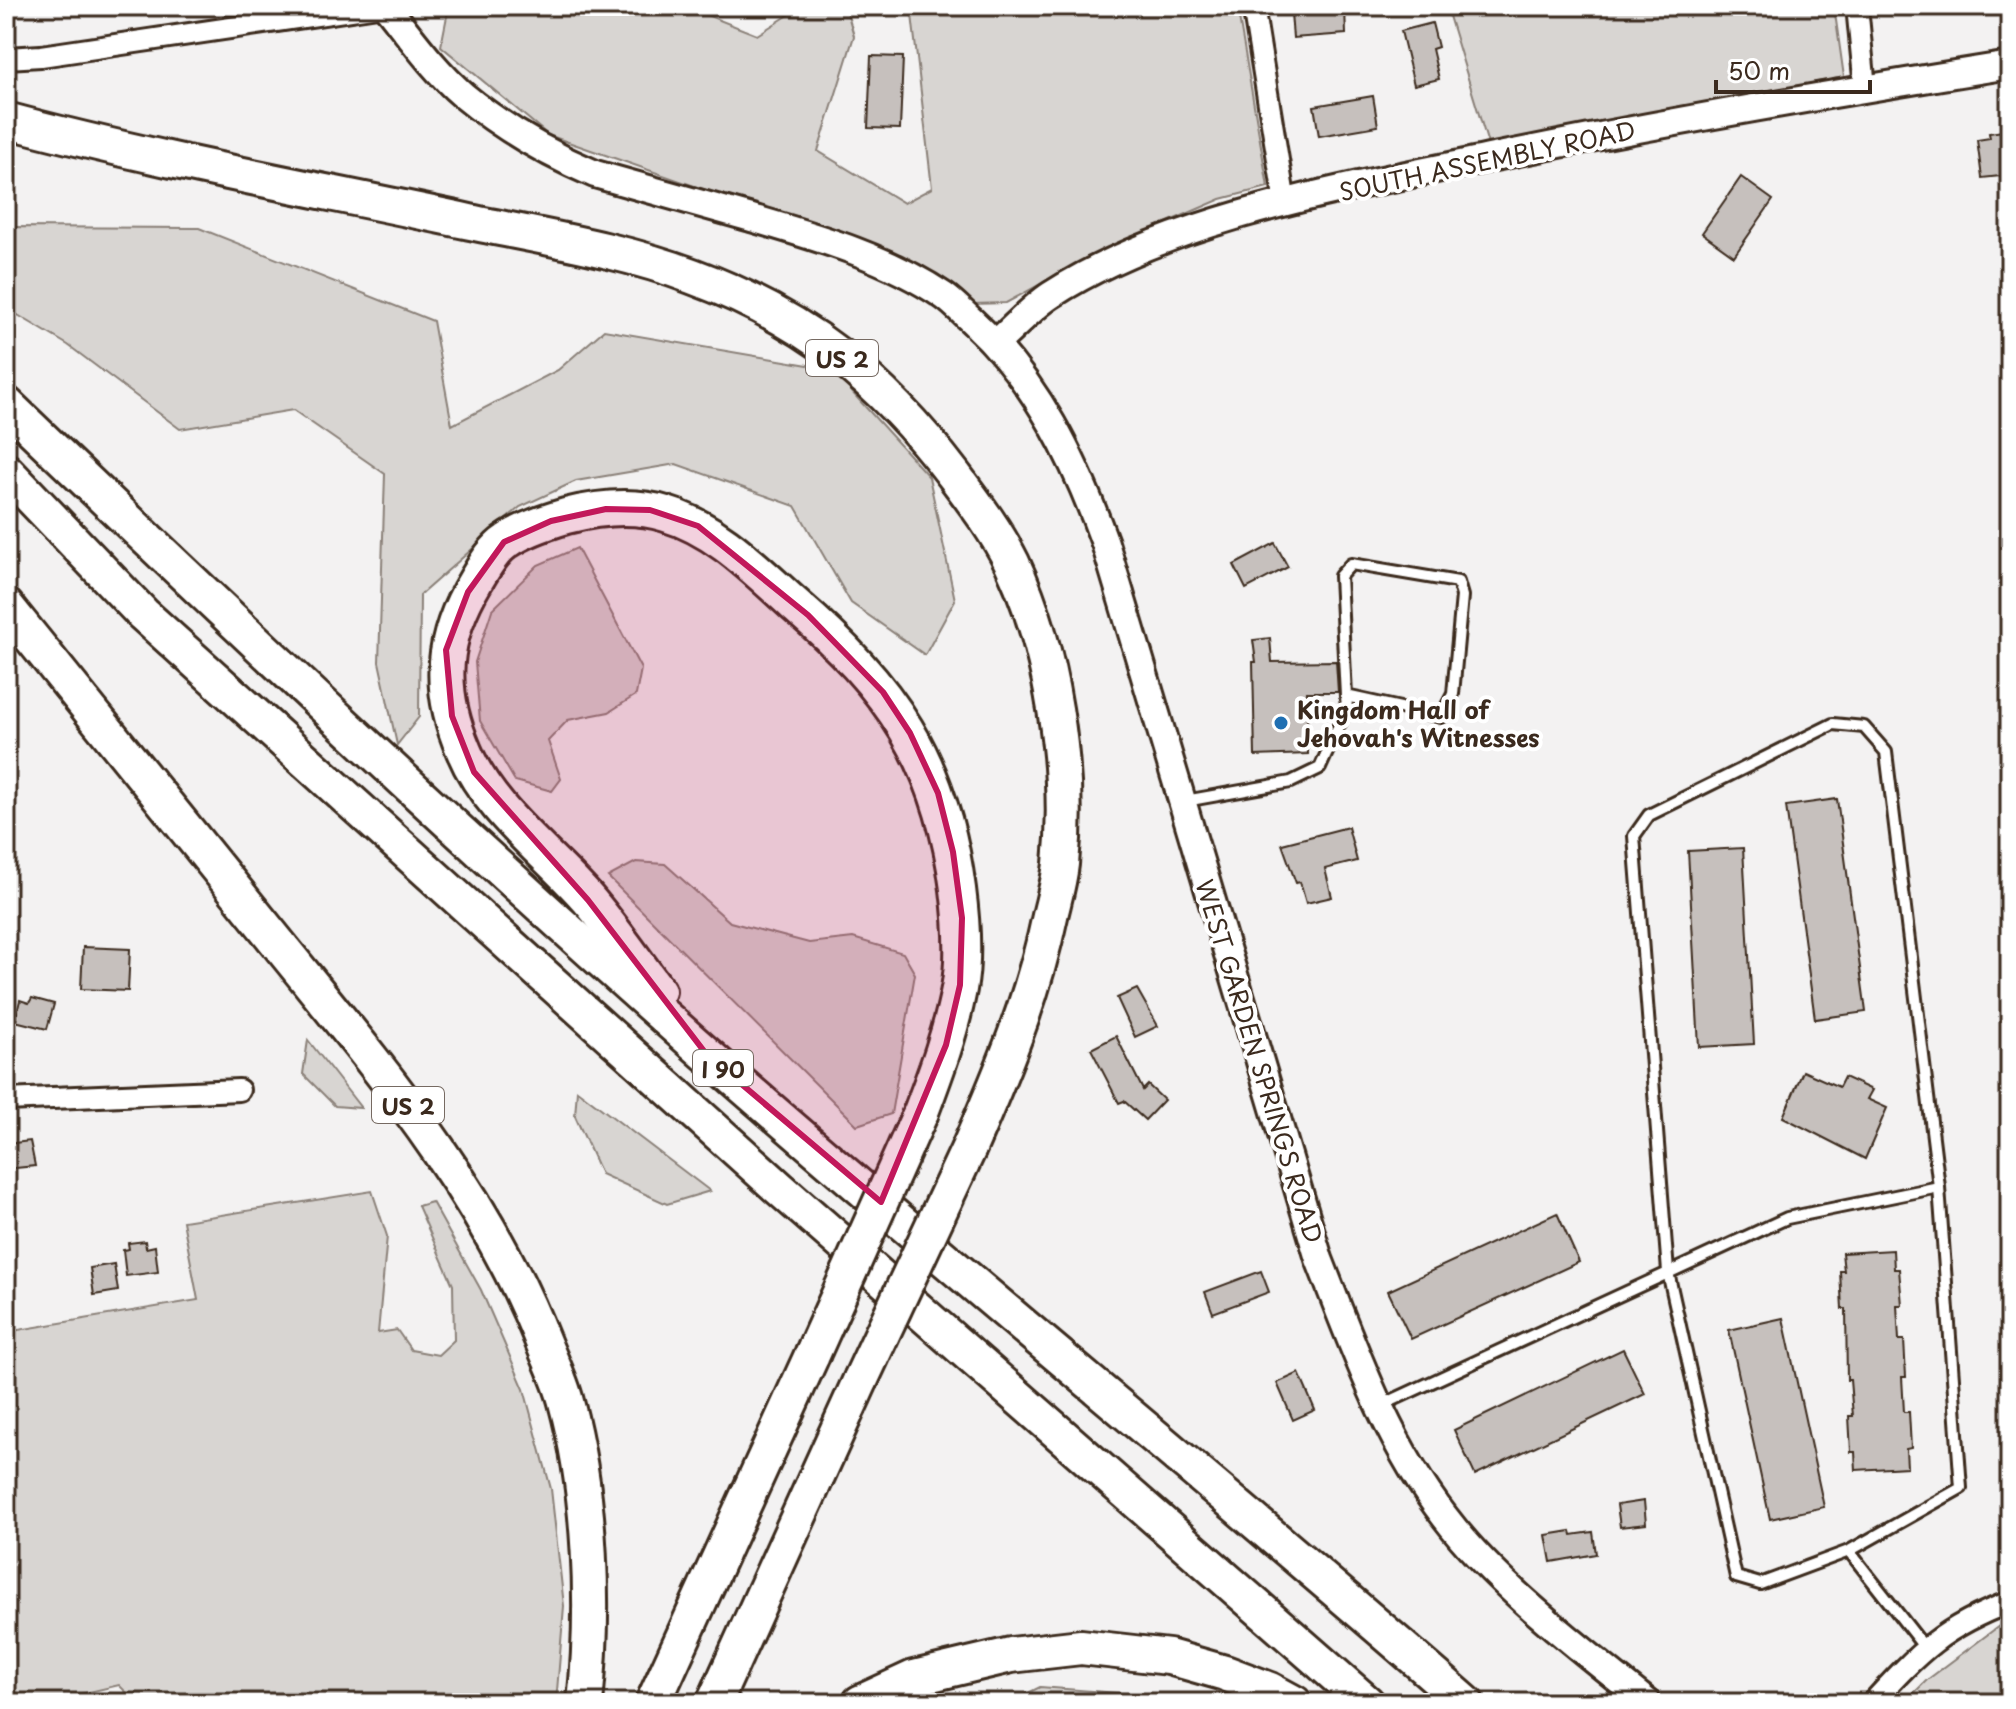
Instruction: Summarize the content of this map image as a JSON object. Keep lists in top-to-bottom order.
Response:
{
  "streets": {
    "highway": ["US 2", "I 90"],
    "street": ["SOUTH ASSEMBLY ROAD", "WEST GARDEN SPRINGS ROAD"]
  },
  "crossings": [
    ["SOUTH ASSEMBLY ROAD", "WEST GARDEN SPRINGS ROAD"]
  ],
  "places": ["Kingdom Hall of Jehovah's Witnesses"],
  "scale_bar": "50 m"
}
